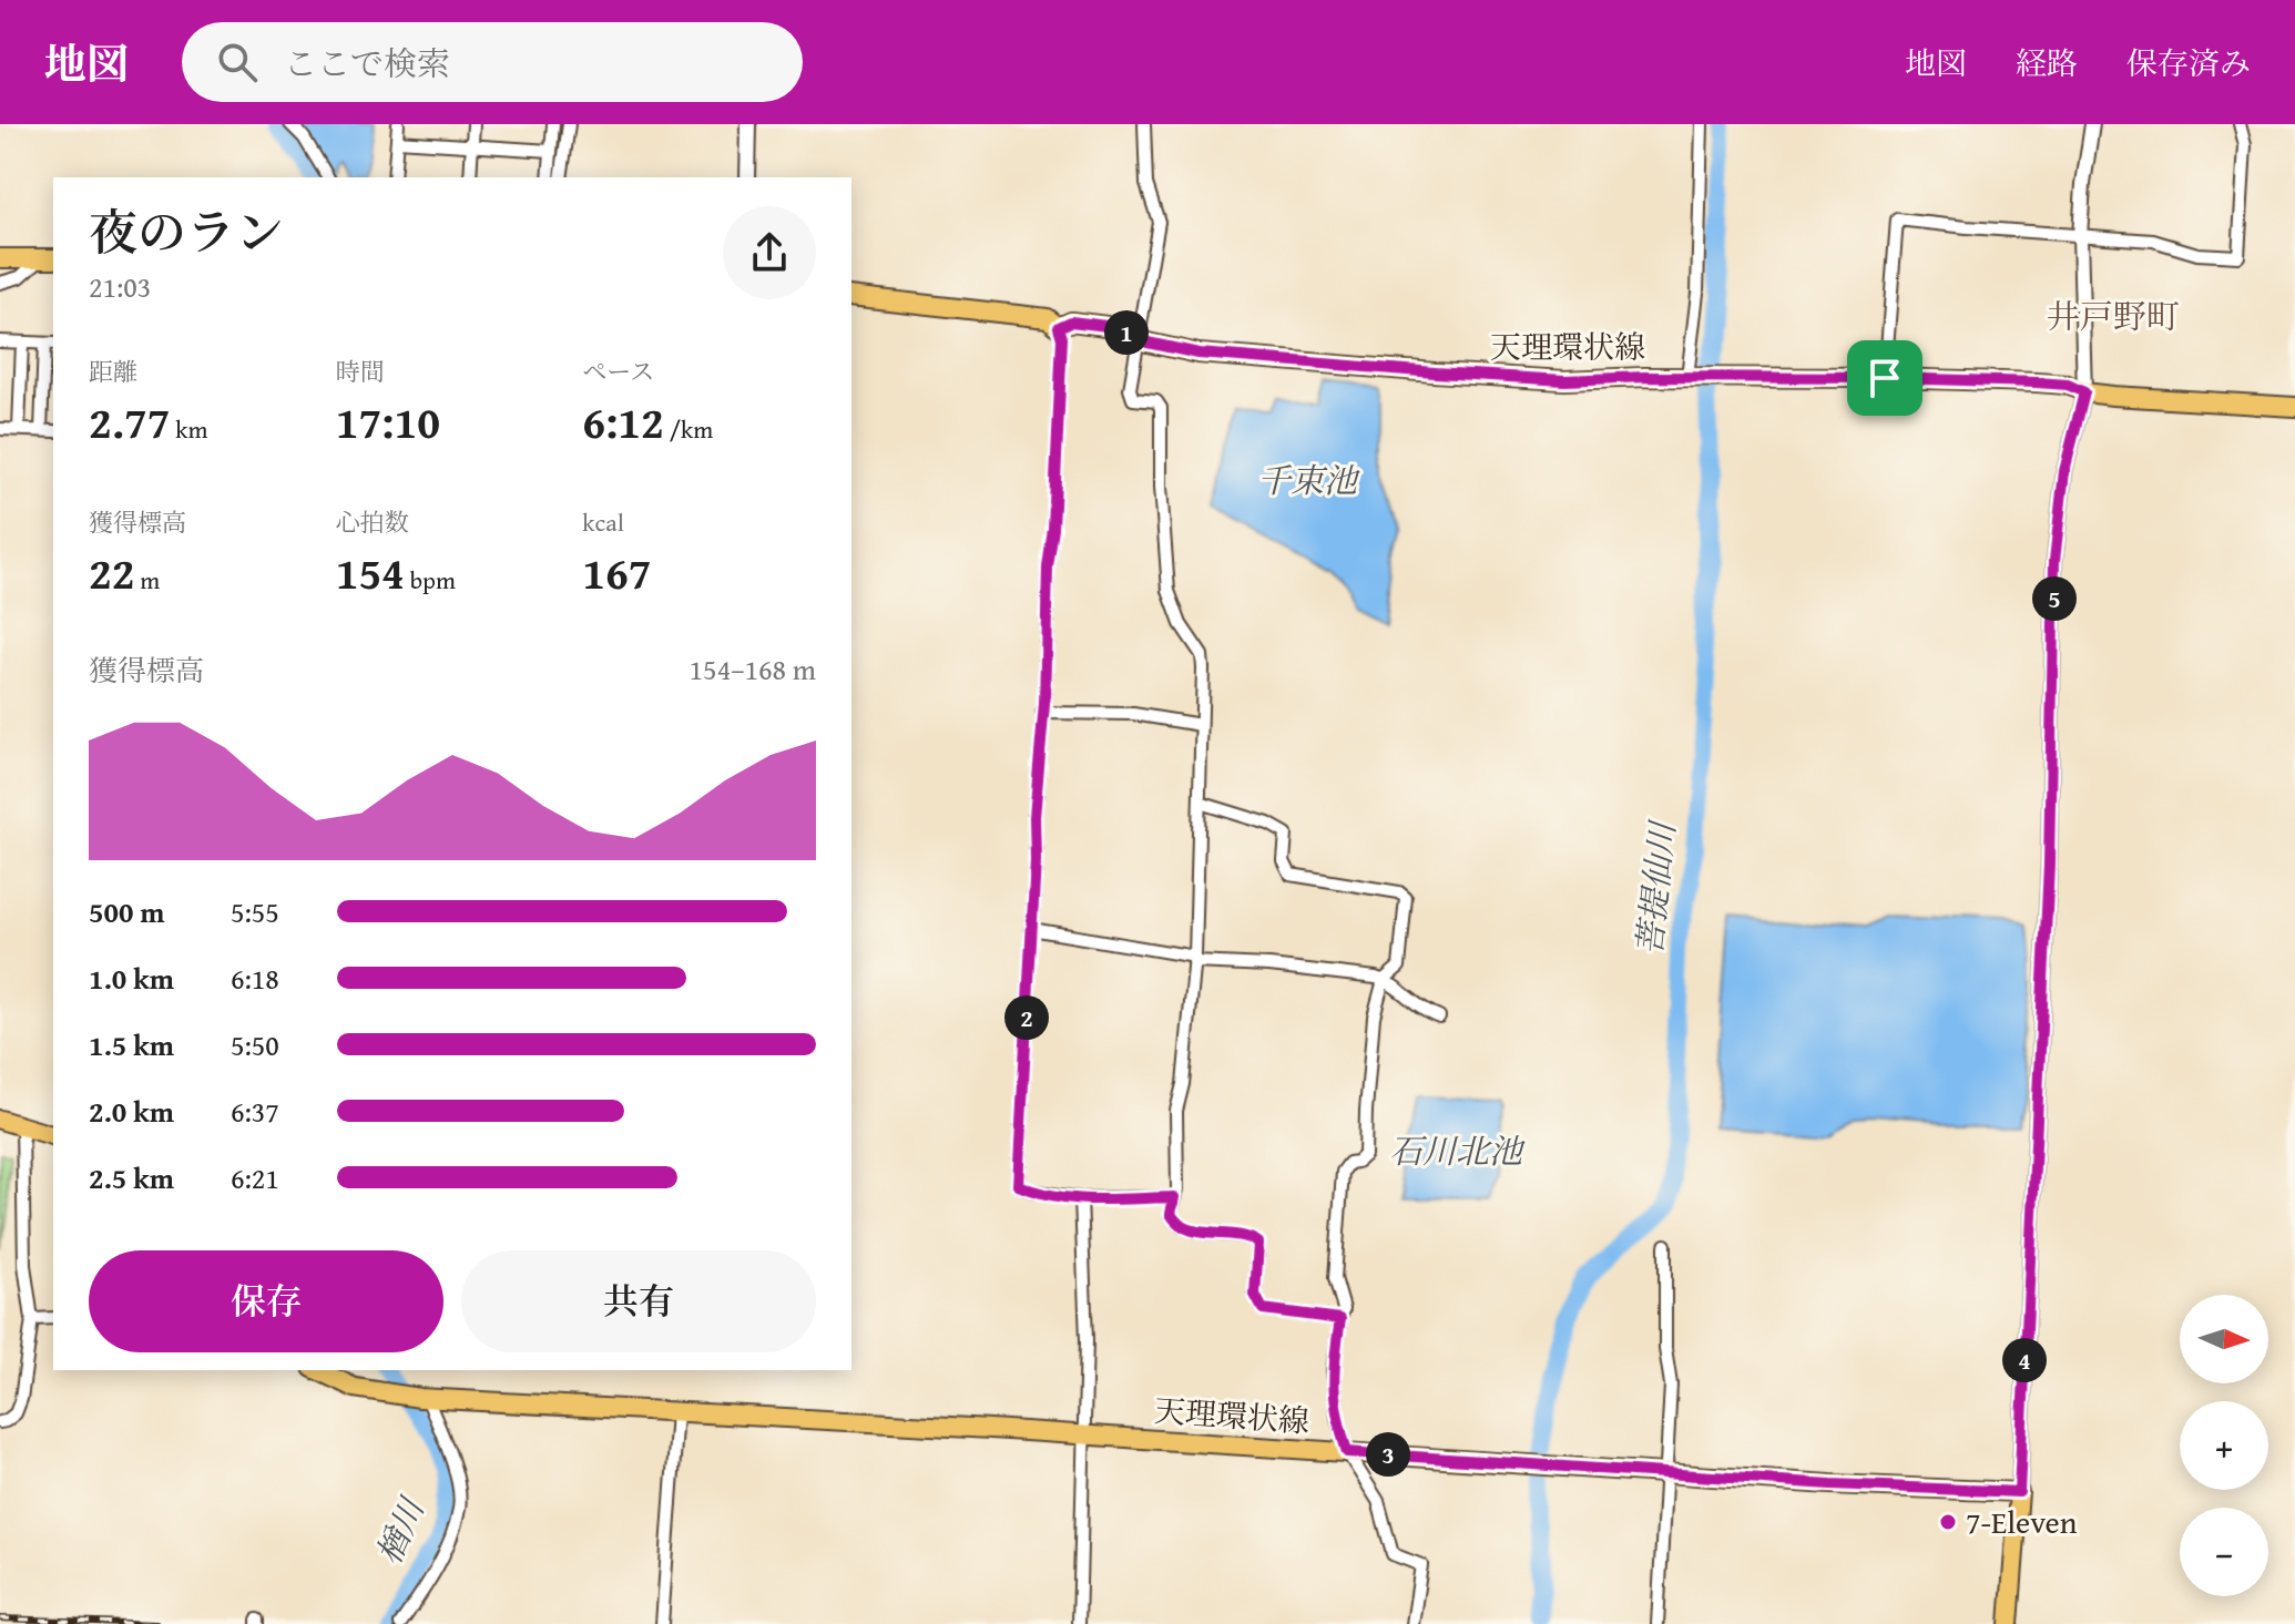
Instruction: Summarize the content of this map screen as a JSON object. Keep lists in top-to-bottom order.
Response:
{
  "streets": {
    "main road": ["天理環状線"]
  },
  "districts": ["井戸野町"],
  "water": [
    "千束池",
    "菩提仙川",
    "石川北池",
    "楢川"
  ],
  "places": ["7-Eleven"],
  "north": "right",
  "page": {
    "header": "地図",
    "search": "ここで検索",
    "nav": ["地図", "経路", "保存済み"],
    "heading": ["夜のラン", "21:03"],
    "pins": [
      "1",
      "5",
      "2",
      "4",
      "3"
    ],
    "stats": [
      ["距離", "2.77 km"],
      ["時間", "17:10"],
      ["ペース", "6:12 /km"],
      ["獲得標高", "22 m"],
      ["心拍数", "154 bpm"],
      ["kcal", "167"]
    ],
    "chart": ["獲得標高", "154–168 m"],
    "list": [
      {
        "name": "500 m",
        "note": "5:55"
      },
      {
        "name": "1.0 km",
        "note": "6:18"
      },
      {
        "name": "1.5 km",
        "note": "5:50"
      },
      {
        "name": "2.0 km",
        "note": "6:37"
      },
      {
        "name": "2.5 km",
        "note": "6:21"
      }
    ],
    "buttons": ["保存", "共有"],
    "map_buttons": ["+", "−"]
  }
}
